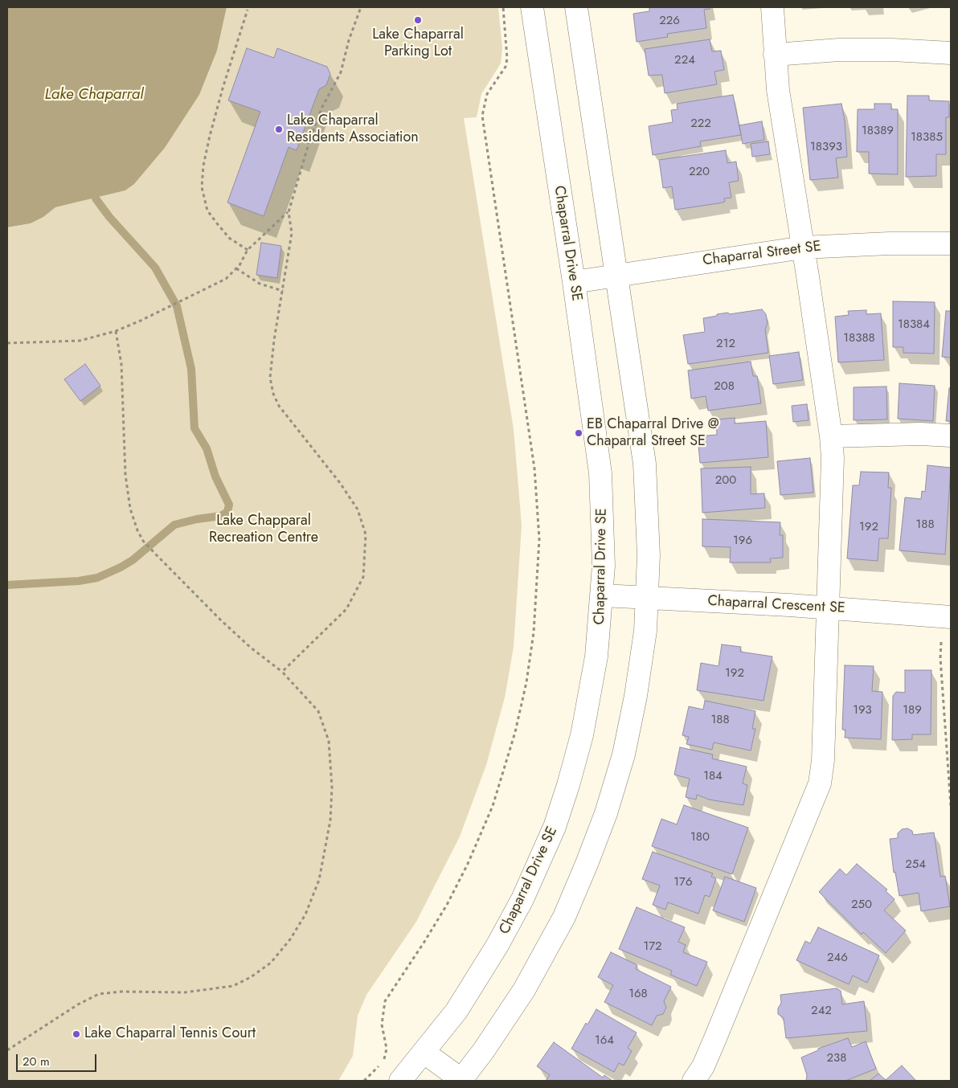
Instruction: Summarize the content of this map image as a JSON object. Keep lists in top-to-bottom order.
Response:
{
  "streets": {
    "street": ["Chaparral Drive SE", "Chaparral Street SE", "Chaparral Crescent SE"]
  },
  "crossings": [
    ["Chaparral Drive SE", "Chaparral Street SE"],
    ["Chaparral Drive SE", "Chaparral Crescent SE"]
  ],
  "water": ["Lake Chaparral"],
  "parks": ["Lake Chapparal Recreation Centre"],
  "places": [
    "Lake Chaparral Parking Lot",
    "Lake Chaparral Residents Association",
    "EB Chaparral Drive @ Chaparral Street SE",
    "Lake Chaparral Tennis Court"
  ],
  "house_numbers": [
    "226",
    "224",
    "222",
    "18389",
    "18385",
    "18393",
    "220",
    "18384",
    "18388",
    "212",
    "208",
    "200",
    "188",
    "192",
    "196",
    "192",
    "193",
    "189",
    "188",
    "184",
    "180",
    "254",
    "176",
    "250",
    "172",
    "246",
    "168",
    "242",
    "164",
    "238"
  ],
  "scale_bar": "20 m"
}
